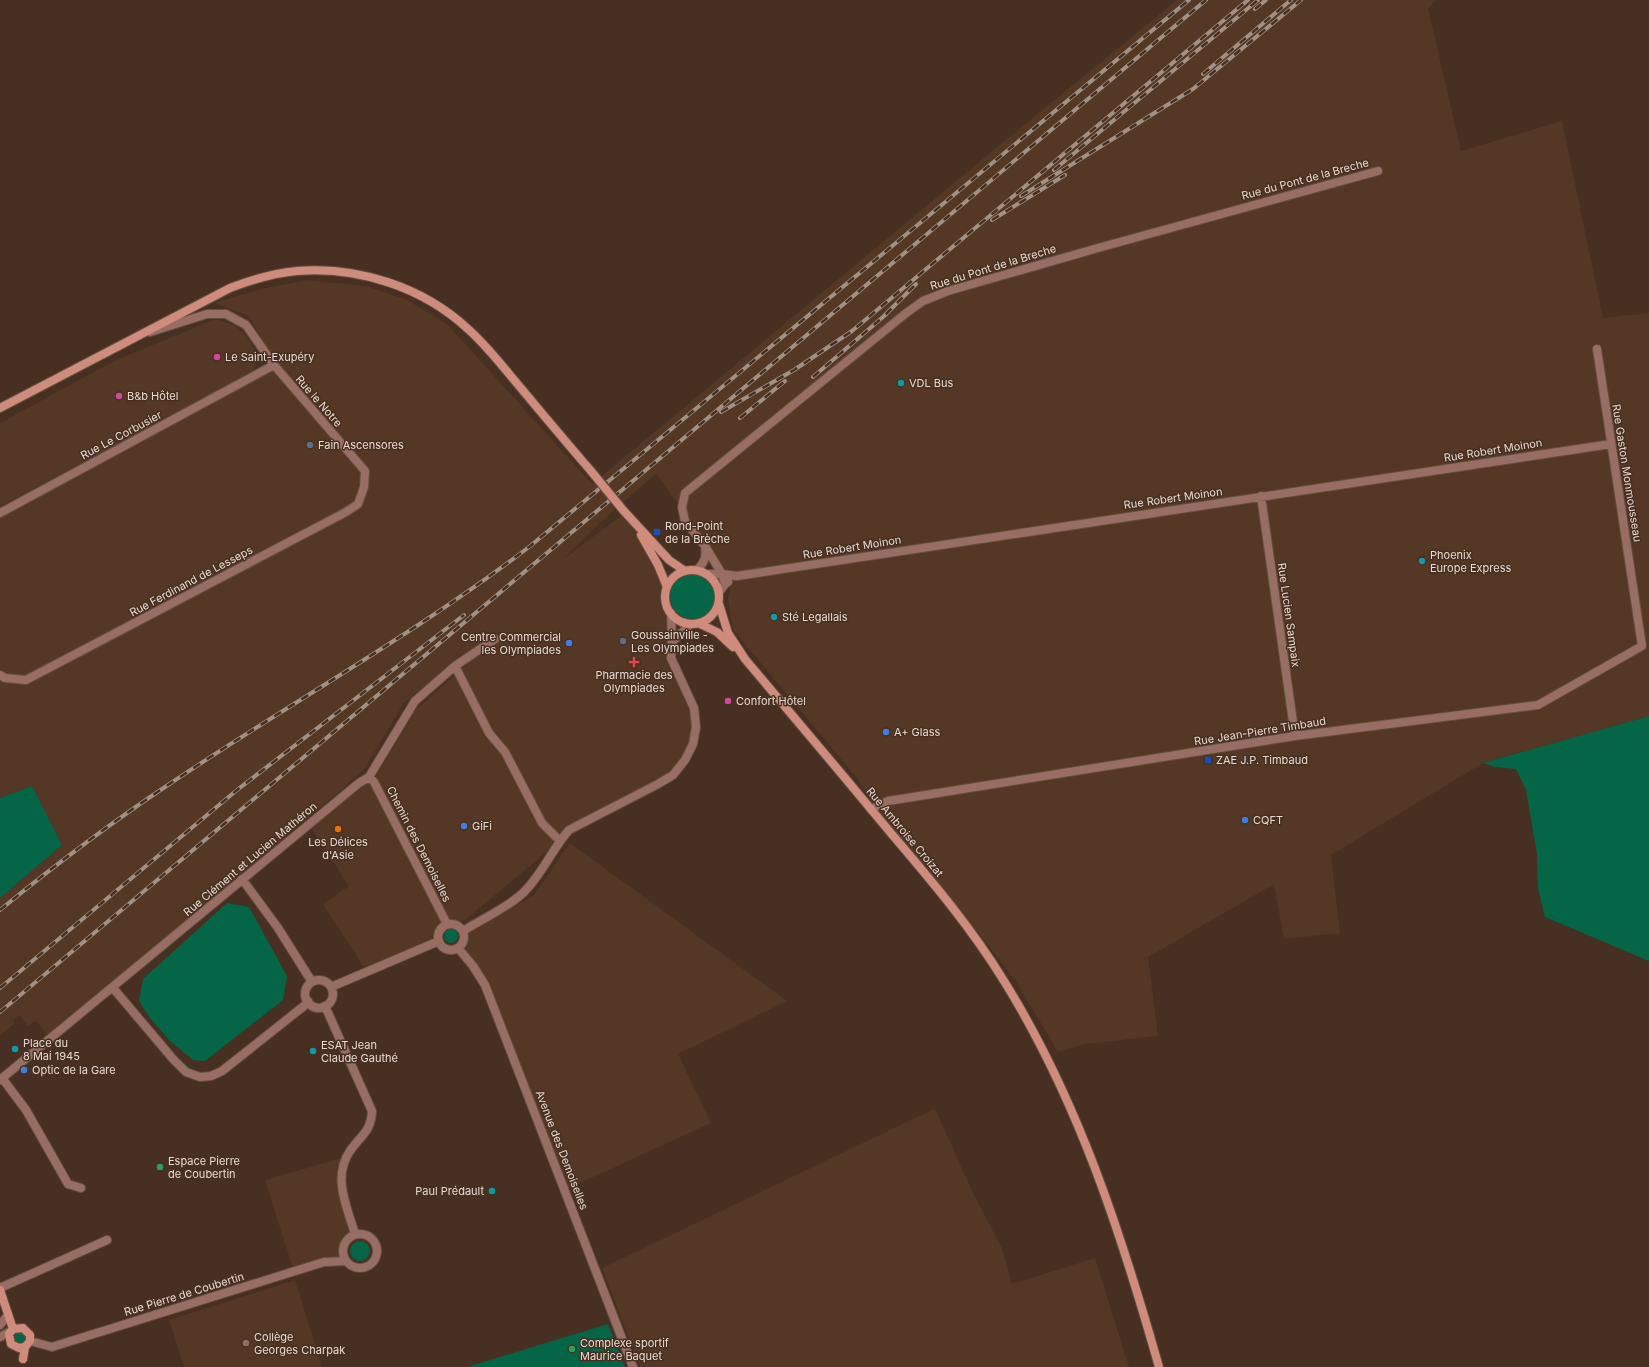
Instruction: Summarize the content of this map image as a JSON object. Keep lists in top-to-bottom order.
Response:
{
  "streets": {
    "main road": ["Rue Ambroise Croizat"],
    "street": [
      "Rue du Pont de la Breche",
      "Rue le Notre",
      "Rue Le Corbusier",
      "Rue Robert Moinon",
      "Rue Gaston Monmousseau",
      "Rue Ferdinand de Lesseps",
      "Rue Lucien Sampaix",
      "Rue Jean-Pierre Timbaud",
      "Chemin des Demoiselles",
      "Rue Clément et Lucien Mathéron",
      "Avenue des Demoiselles",
      "Rue Pierre de Coubertin"
    ]
  },
  "crossings": [
    ["Rue du Pont de la Breche", "Rue Robert Moinon"],
    ["Rue le Notre", "Rue Le Corbusier"],
    ["Rue le Notre", "Rue Ferdinand de Lesseps"],
    ["Rue Robert Moinon", "Rue Gaston Monmousseau"],
    ["Rue Robert Moinon", "Rue Lucien Sampaix"],
    ["Rue Gaston Monmousseau", "Rue Jean-Pierre Timbaud"],
    ["Rue Lucien Sampaix", "Rue Jean-Pierre Timbaud"],
    ["Rue Jean-Pierre Timbaud", "Rue Ambroise Croizat"],
    ["Chemin des Demoiselles", "Rue Clément et Lucien Mathéron"],
    ["Chemin des Demoiselles", "Avenue des Demoiselles"]
  ],
  "places": {
    "other": [
      "Le Saint-Exupéry",
      "VDL Bus",
      "B&b Hôtel",
      "Fain Ascensores",
      "Phoenix Europe Express",
      "Sté Legallais",
      "Goussainville - Les Olympiades",
      "Centre Commercial les Olympiades",
      "Confort Hôtel",
      "A+ Glass",
      "CQFT",
      "GiFi",
      "Les Délices d'Asie",
      "Place du 8 Mai 1945",
      "ESAT Jean Claude Gauthé",
      "Optic de la Gare",
      "Espace Pierre de Coubertin",
      "Paul Prédault",
      "Collège Georges Charpak",
      "Complexe sportif Maurice Baquet"
    ],
    "transit": ["Rond-Point de la Brèche", "ZAE J.P. Timbaud"],
    "health": ["Pharmacie des Olympiades"]
  }
}
